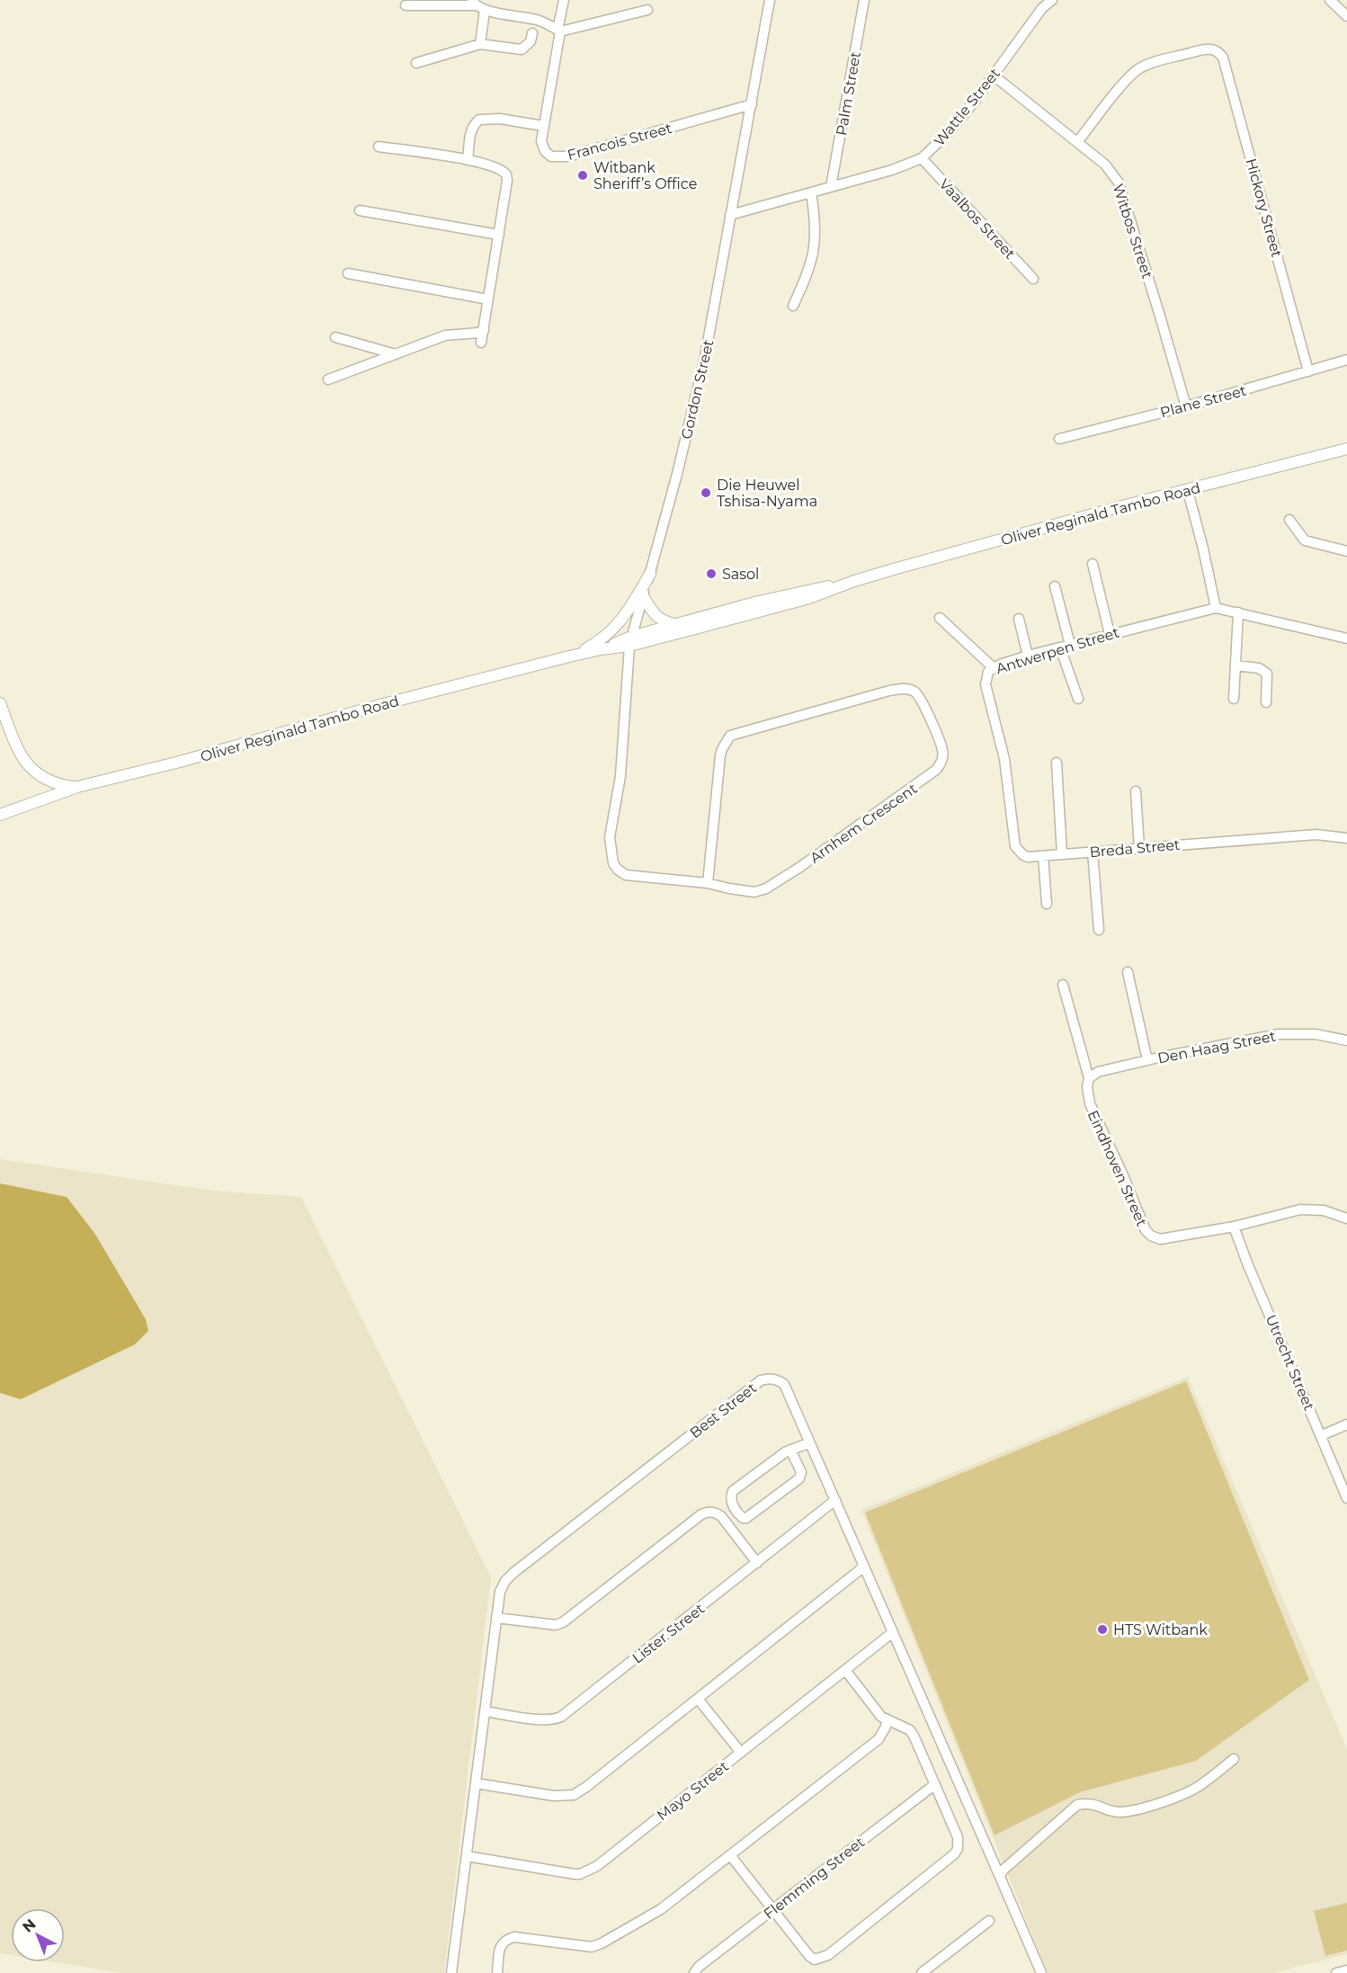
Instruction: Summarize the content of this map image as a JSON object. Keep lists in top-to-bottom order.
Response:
{
  "streets": {
    "main road": ["Oliver Reginald Tambo Road"],
    "street": [
      "Palm Street",
      "Wattle Street",
      "Francois Street",
      "Hickory Street",
      "Vaalbos Street",
      "Witbos Street",
      "Gordon Street",
      "Plane Street",
      "Antwerpen Street",
      "Arnhem Crescent",
      "Breda Street",
      "Den Haag Street",
      "Eindhoven Street",
      "Utrecht Street",
      "Best Street",
      "Lister Street",
      "Mayo Street",
      "Flemming Street"
    ]
  },
  "crossings": [
    ["Palm Street", "Wattle Street"],
    ["Wattle Street", "Vaalbos Street"],
    ["Wattle Street", "Witbos Street"],
    ["Wattle Street", "Gordon Street"],
    ["Francois Street", "Gordon Street"],
    ["Hickory Street", "Witbos Street"],
    ["Hickory Street", "Plane Street"],
    ["Witbos Street", "Plane Street"],
    ["Gordon Street", "Oliver Reginald Tambo Road"],
    ["Gordon Street", "Arnhem Crescent"],
    ["Antwerpen Street", "Breda Street"],
    ["Den Haag Street", "Eindhoven Street"],
    ["Eindhoven Street", "Utrecht Street"],
    ["Best Street", "Lister Street"],
    ["Best Street", "Mayo Street"]
  ],
  "places": [
    "Witbank Sheriff’s Office",
    "Die Heuwel Tshisa-Nyama",
    "Sasol",
    "HTS Witbank"
  ],
  "north": "top left"
}
